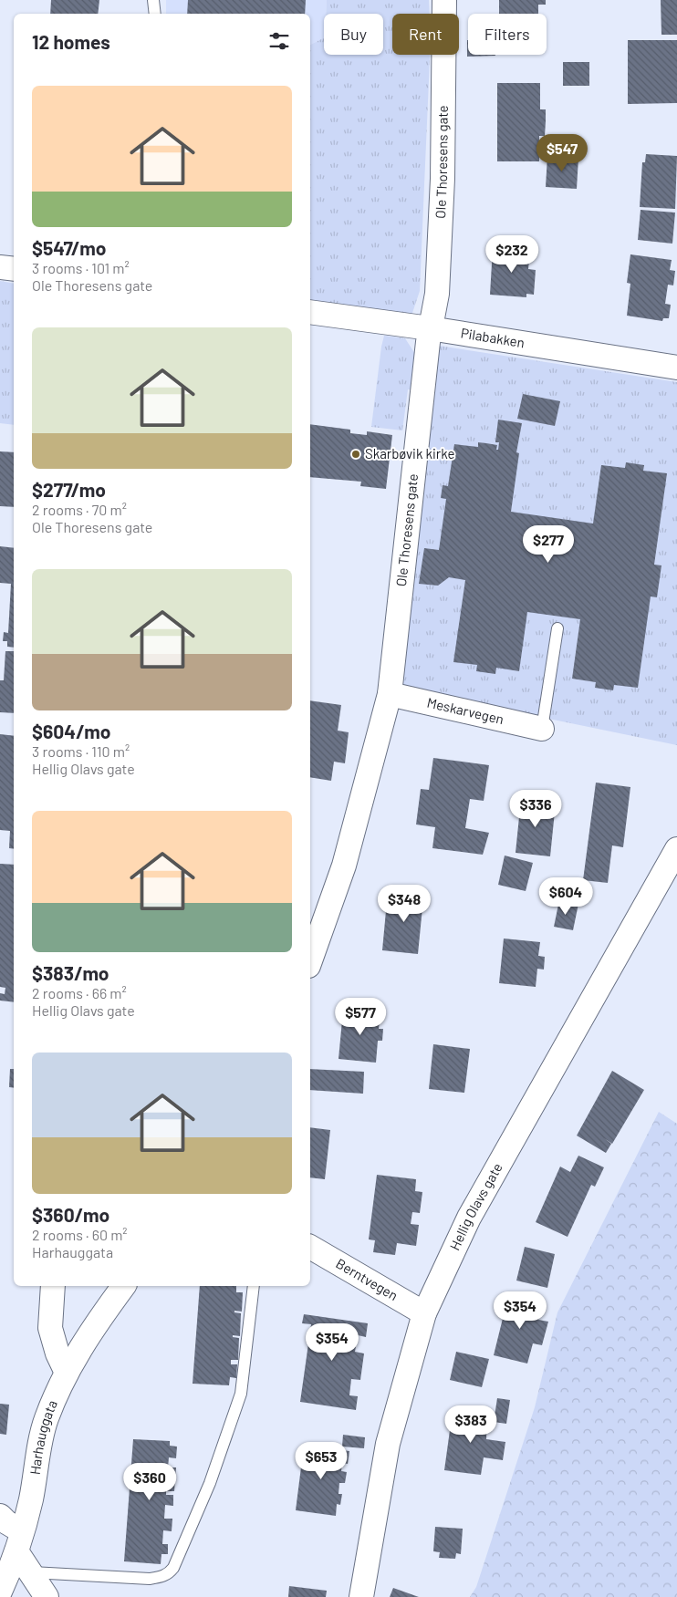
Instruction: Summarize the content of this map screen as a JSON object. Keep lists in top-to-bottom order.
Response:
{
  "streets": {
    "street": [
      "Ole Thoresens gate",
      "Pilabakken",
      "Meskarvegen",
      "Hellig Olavs gate",
      "Berntvegen",
      "Harhauggata"
    ]
  },
  "crossings": [
    ["Ole Thoresens gate", "Pilabakken"],
    ["Ole Thoresens gate", "Meskarvegen"],
    ["Hellig Olavs gate", "Berntvegen"]
  ],
  "places": ["Skarbøvik kirke"],
  "page": {
    "chip": ["Buy", "Rent", "Filters"],
    "heading": "12 homes",
    "list": [
      {
        "name": "$547/mo",
        "note": "3 rooms · 101 m² · Ole Thoresens gate"
      },
      {
        "name": "$277/mo",
        "note": "2 rooms · 70 m² · Ole Thoresens gate"
      },
      {
        "name": "$604/mo",
        "note": "3 rooms · 110 m² · Hellig Olavs gate"
      },
      {
        "name": "$383/mo",
        "note": "2 rooms · 66 m² · Hellig Olavs gate"
      },
      {
        "name": "$360/mo",
        "note": "2 rooms · 60 m² · Harhauggata"
      }
    ],
    "price": [
      "$547",
      "$232",
      "$277",
      "$336",
      "$604",
      "$348",
      "$577",
      "$354",
      "$354",
      "$383",
      "$653",
      "$360"
    ]
  }
}
